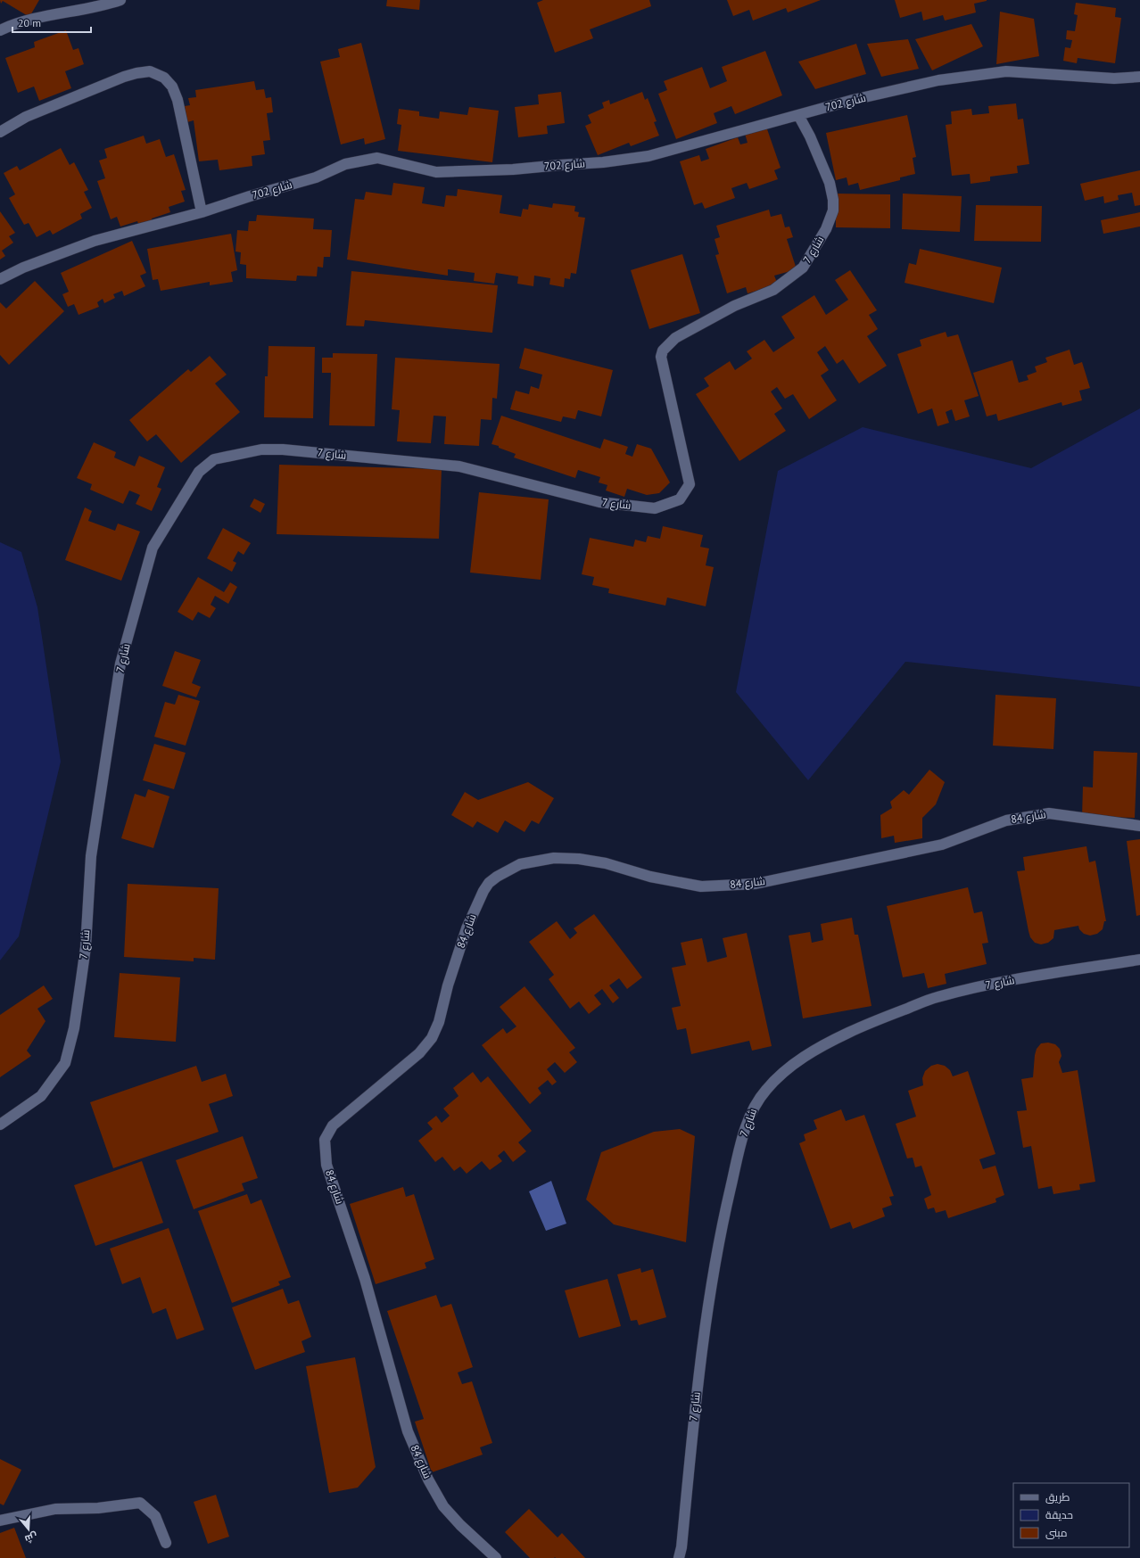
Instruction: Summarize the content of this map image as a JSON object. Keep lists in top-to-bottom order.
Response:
{
  "streets": {
    "street": ["شارع 702", "شارع 7", "شارع 84"]
  },
  "crossings": [
    ["شارع 702", "شارع 7"]
  ],
  "legend": ["طريق", "حديقة", "مبنى"],
  "scale_bar": "20 m",
  "north": "bottom"
}
